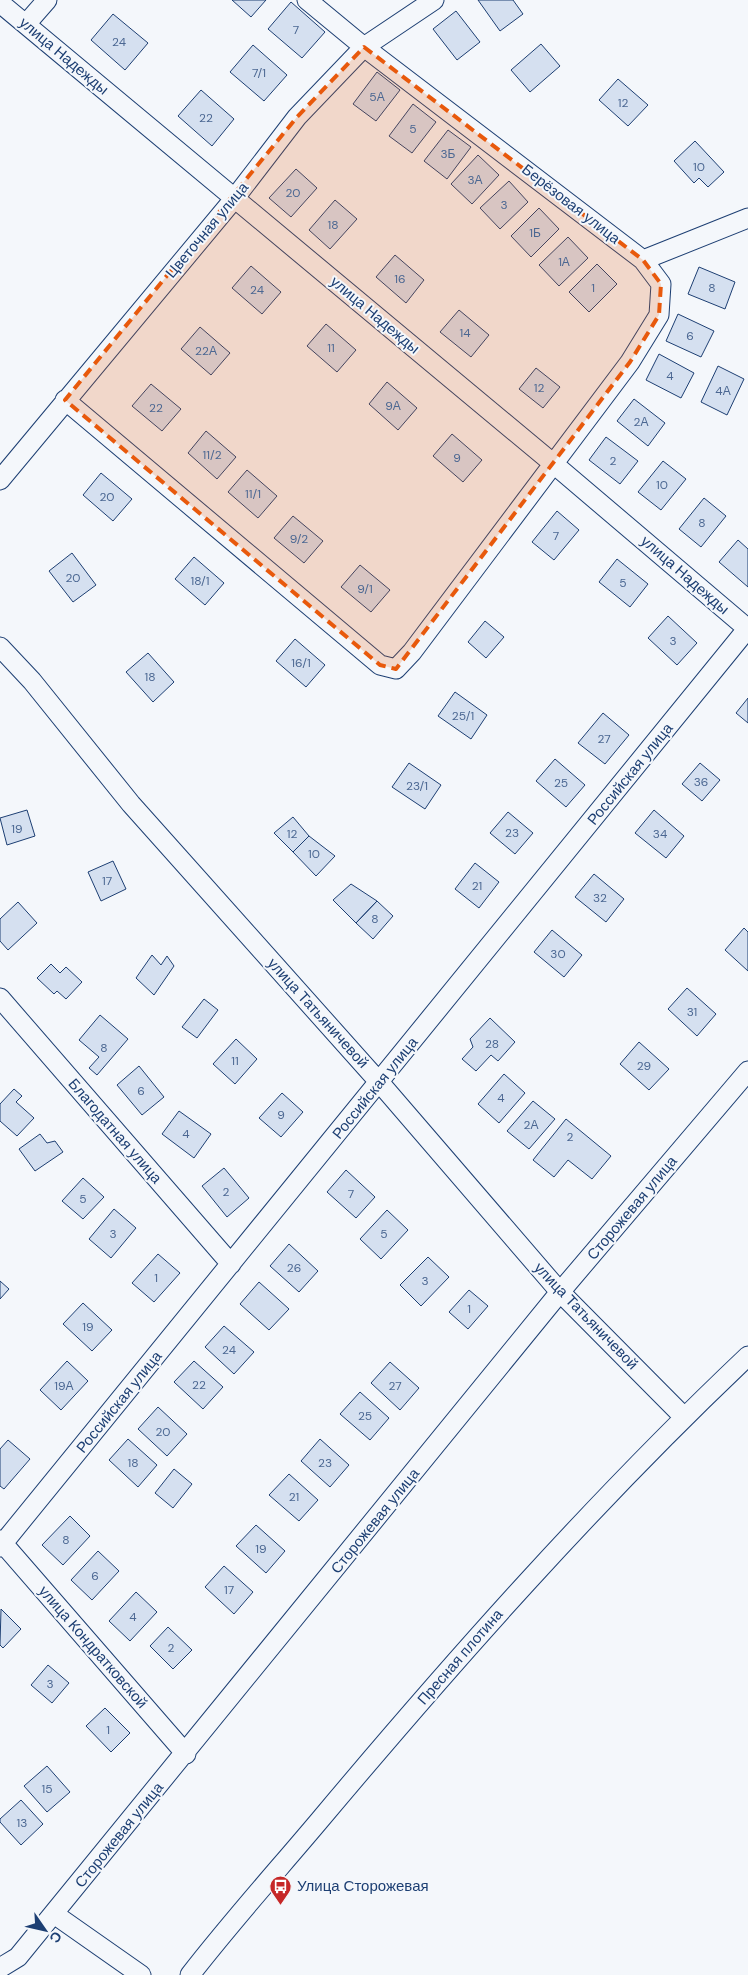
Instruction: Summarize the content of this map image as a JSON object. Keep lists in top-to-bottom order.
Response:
{
  "streets": {
    "street": [
      "улица Надежды",
      "Берёзовая улица",
      "Цветочная улица",
      "Российская улица",
      "улица Татьяничевой",
      "Благодатная улица",
      "Сторожевая улица",
      "улица Кондратковской",
      "Пресная плотина"
    ]
  },
  "crossings": [
    ["улица Надежды", "Берёзовая улица"],
    ["улица Надежды", "Цветочная улица"],
    ["улица Надежды", "Российская улица"],
    ["Берёзовая улица", "Цветочная улица"],
    ["Российская улица", "улица Татьяничевой"],
    ["Российская улица", "Благодатная улица"],
    ["Российская улица", "улица Кондратковской"],
    ["улица Татьяничевой", "Сторожевая улица"],
    ["улица Татьяничевой", "Пресная плотина"],
    ["Сторожевая улица", "улица Кондратковской"]
  ],
  "places": {
    "bus stop": ["Улица Сторожевая"]
  },
  "house_numbers": [
    "7",
    "24",
    "7/1",
    "5А",
    "12",
    "22",
    "5",
    "3Б",
    "10",
    "3А",
    "20",
    "3",
    "18",
    "1Б",
    "1А",
    "16",
    "1",
    "8",
    "24",
    "14",
    "6",
    "11",
    "22А",
    "4",
    "12",
    "4А",
    "9А",
    "22",
    "2А",
    "11/2",
    "9",
    "2",
    "10",
    "11/1",
    "20",
    "8",
    "7",
    "9/2",
    "20",
    "18/1",
    "5",
    "9/1",
    "3",
    "16/1",
    "18",
    "25/1",
    "27",
    "36",
    "25",
    "23/1",
    "19",
    "23",
    "12",
    "34",
    "10",
    "17",
    "21",
    "32",
    "8",
    "30",
    "31",
    "28",
    "8",
    "11",
    "29",
    "6",
    "4",
    "9",
    "2А",
    "4",
    "2",
    "2",
    "7",
    "5",
    "3",
    "5",
    "26",
    "1",
    "3",
    "1",
    "19",
    "24",
    "22",
    "19А",
    "27",
    "25",
    "20",
    "18",
    "23",
    "21",
    "8",
    "19",
    "6",
    "17",
    "4",
    "2",
    "3",
    "1",
    "15",
    "13"
  ],
  "north": "bottom right"
}
